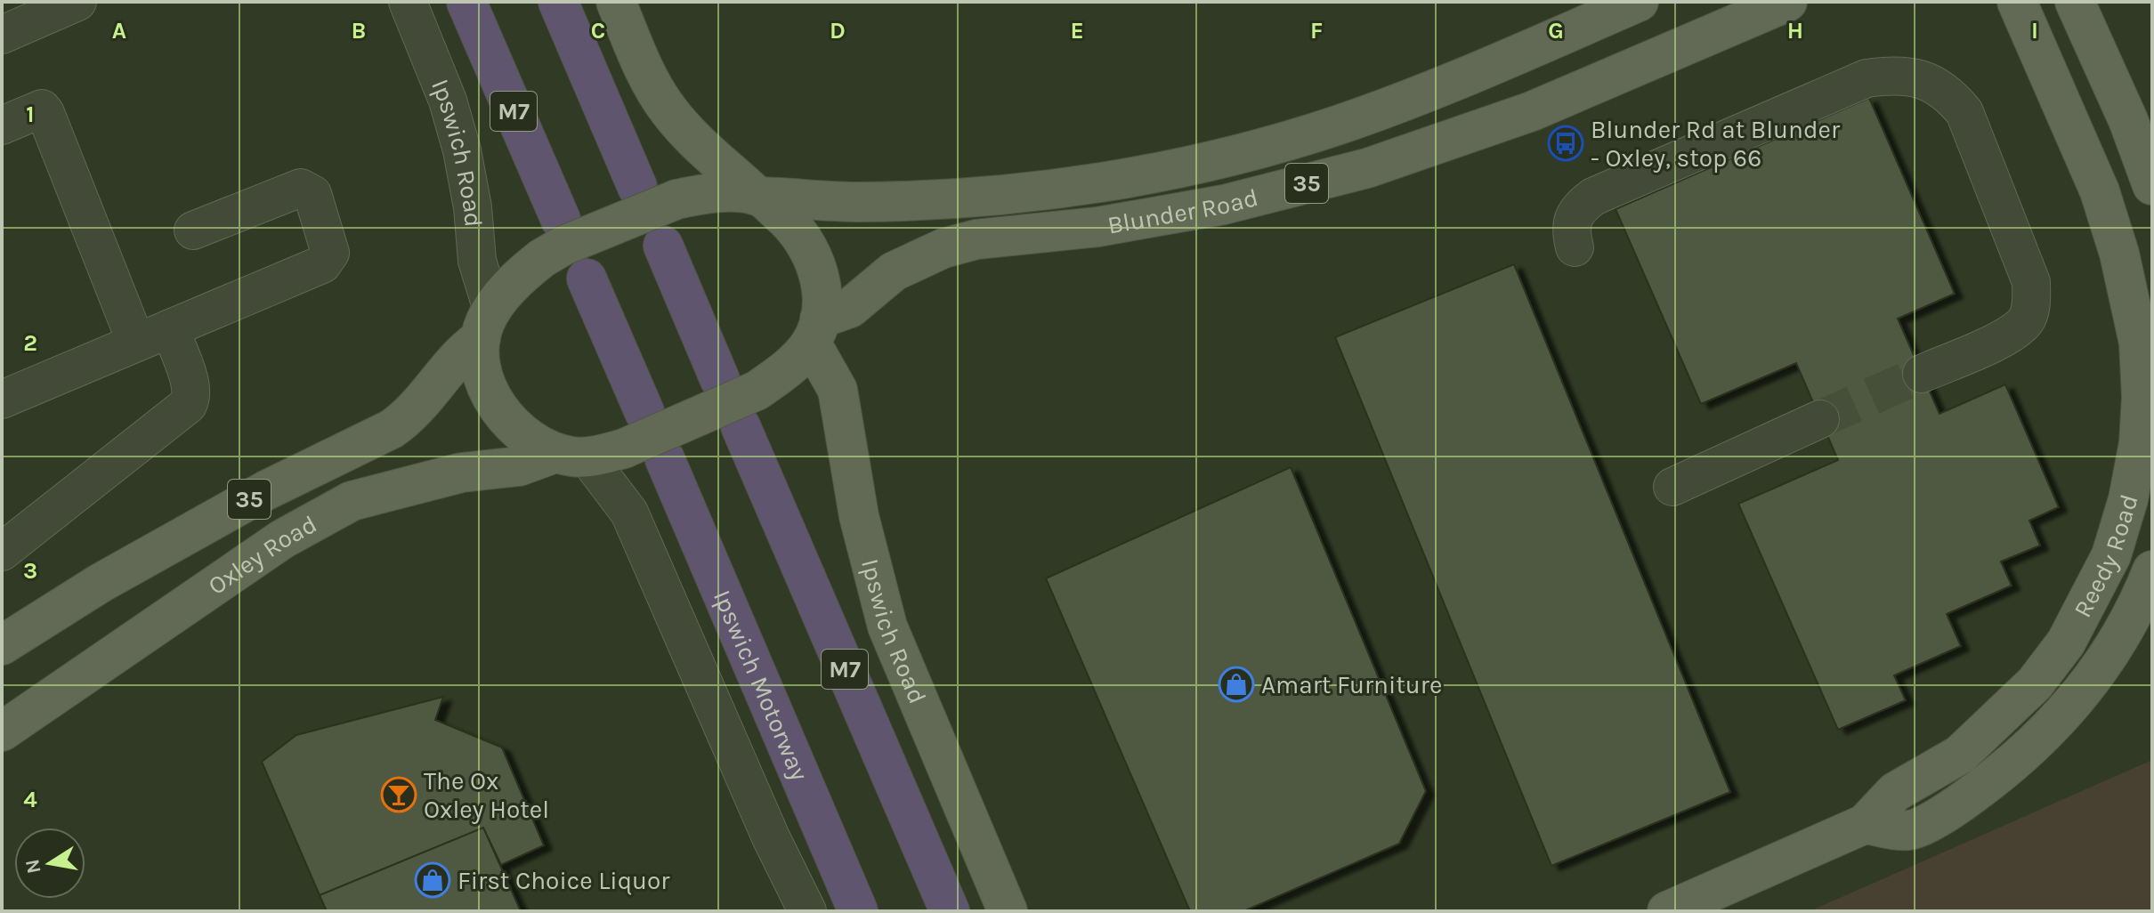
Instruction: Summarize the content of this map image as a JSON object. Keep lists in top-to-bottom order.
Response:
{
  "streets": {
    "highway": ["M7", "Ipswich Motorway"],
    "main road": [
      "Ipswich Road",
      "35",
      "Blunder Road",
      "Reedy Road",
      "Oxley Road"
    ]
  },
  "crossings": [
    ["Ipswich Road", "35"],
    ["Ipswich Road", "Blunder Road"],
    ["Ipswich Road", "Oxley Road"],
    ["35", "Blunder Road"],
    ["35", "Oxley Road"]
  ],
  "places": {
    "bus stop": ["Blunder Rd at Blunder - Oxley, stop 66"],
    "shop": ["Amart Furniture", "First Choice Liquor"],
    "bar": ["The Ox Oxley Hotel"]
  },
  "north": "left",
  "grid": {
    "columns": [
      "A",
      "B",
      "C",
      "D",
      "E",
      "F",
      "G",
      "H",
      "I"
    ],
    "rows": [
      "1",
      "2",
      "3",
      "4"
    ]
  }
}
